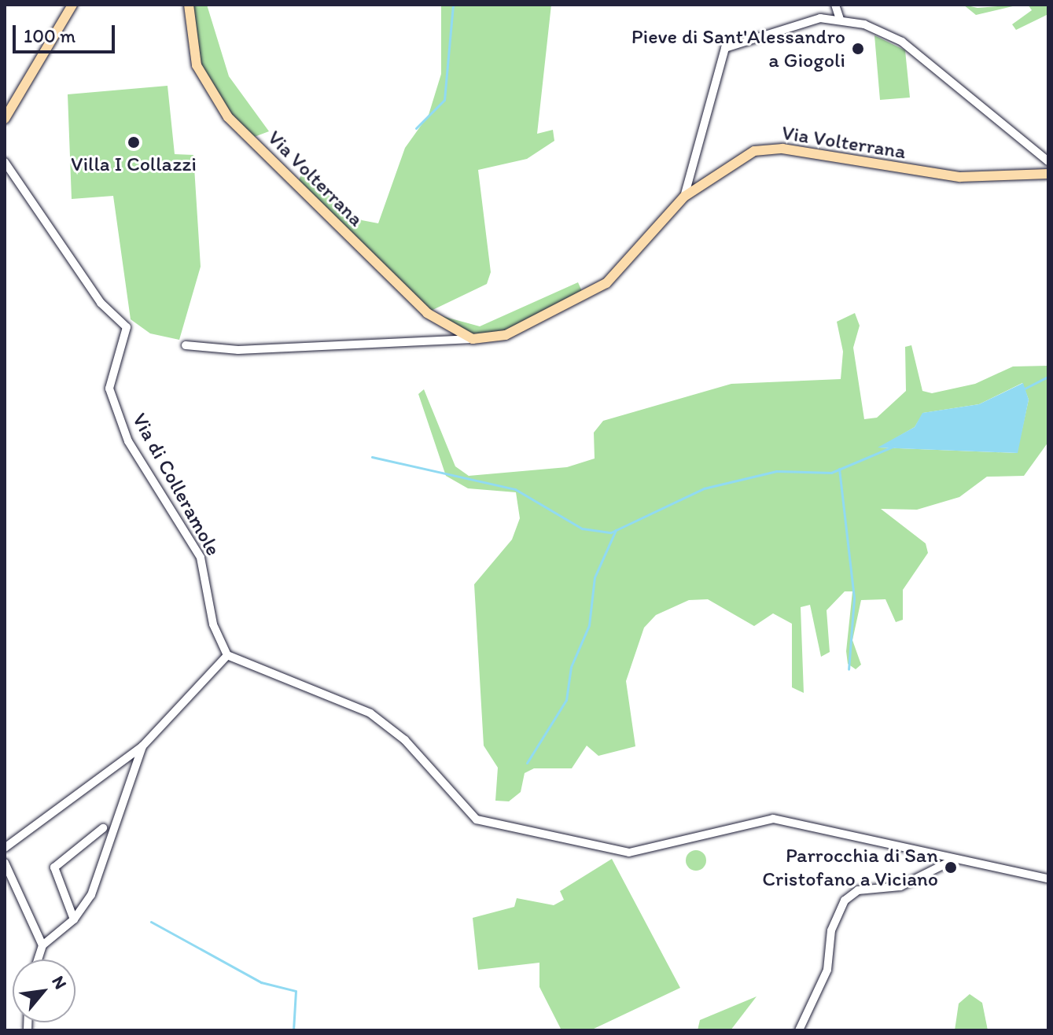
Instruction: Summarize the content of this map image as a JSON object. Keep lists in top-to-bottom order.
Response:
{
  "streets": {
    "main road": ["Via Volterrana"],
    "street": ["Via di Colleramole"]
  },
  "places": ["Pieve di Sant'Alessandro a Giogoli", "Villa I Collazzi", "Parrocchia di San Cristofano a Viciano"],
  "scale_bar": "100 m",
  "north": "top right"
}
